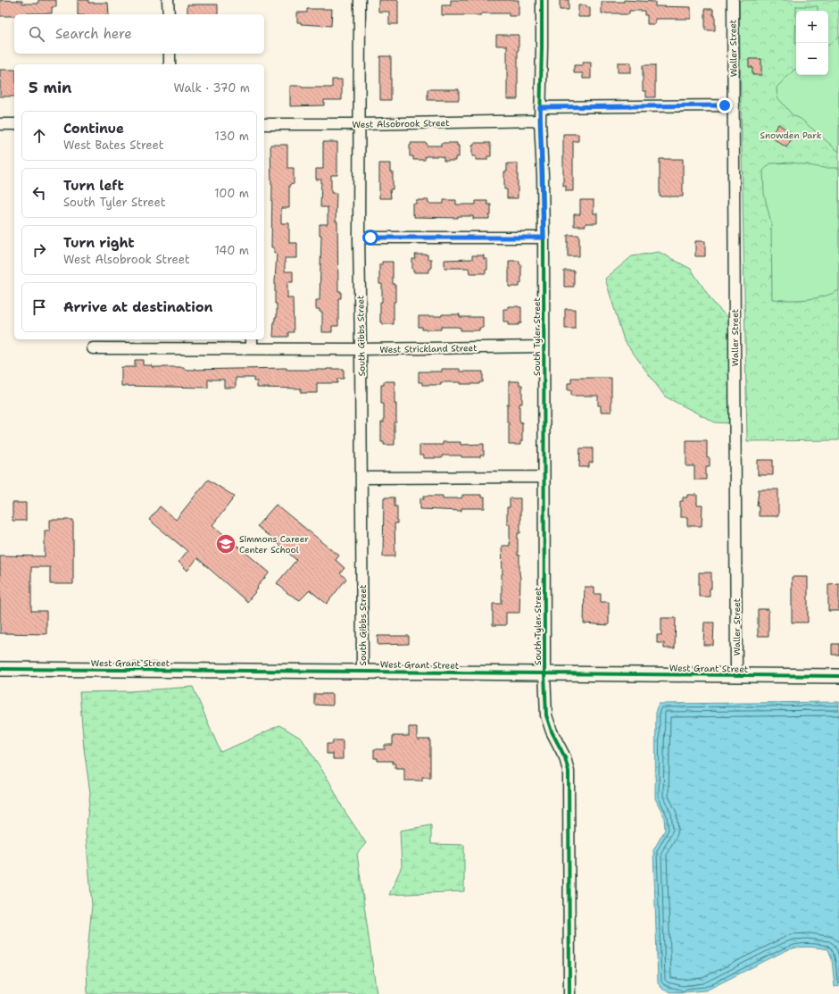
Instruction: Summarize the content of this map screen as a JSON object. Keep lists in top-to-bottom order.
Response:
{
  "streets": {
    "street": [
      "Waller Street",
      "West Alsobrook Street",
      "South Gibbs Street",
      "South Tyler Street",
      "West Strickland Street",
      "West Grant Street"
    ]
  },
  "crossings": [
    ["Waller Street", "West Grant Street"],
    ["West Alsobrook Street", "South Gibbs Street"],
    ["West Alsobrook Street", "South Tyler Street"],
    ["South Gibbs Street", "West Strickland Street"],
    ["South Gibbs Street", "West Grant Street"],
    ["South Tyler Street", "West Strickland Street"],
    ["South Tyler Street", "West Grant Street"]
  ],
  "parks": ["Snowden Park"],
  "places": {
    "school or university": ["Simmons Career Center School"]
  },
  "page": {
    "map_buttons": ["+", "−"],
    "search": "Search here",
    "heading": ["5 min", "Walk · 370 m"],
    "list": [
      ["Continue", "West Bates Street", "130 m"],
      ["Turn left", "South Tyler Street", "100 m"],
      ["Turn right", "West Alsobrook Street", "140 m"],
      "Arrive at destination"
    ]
  }
}
